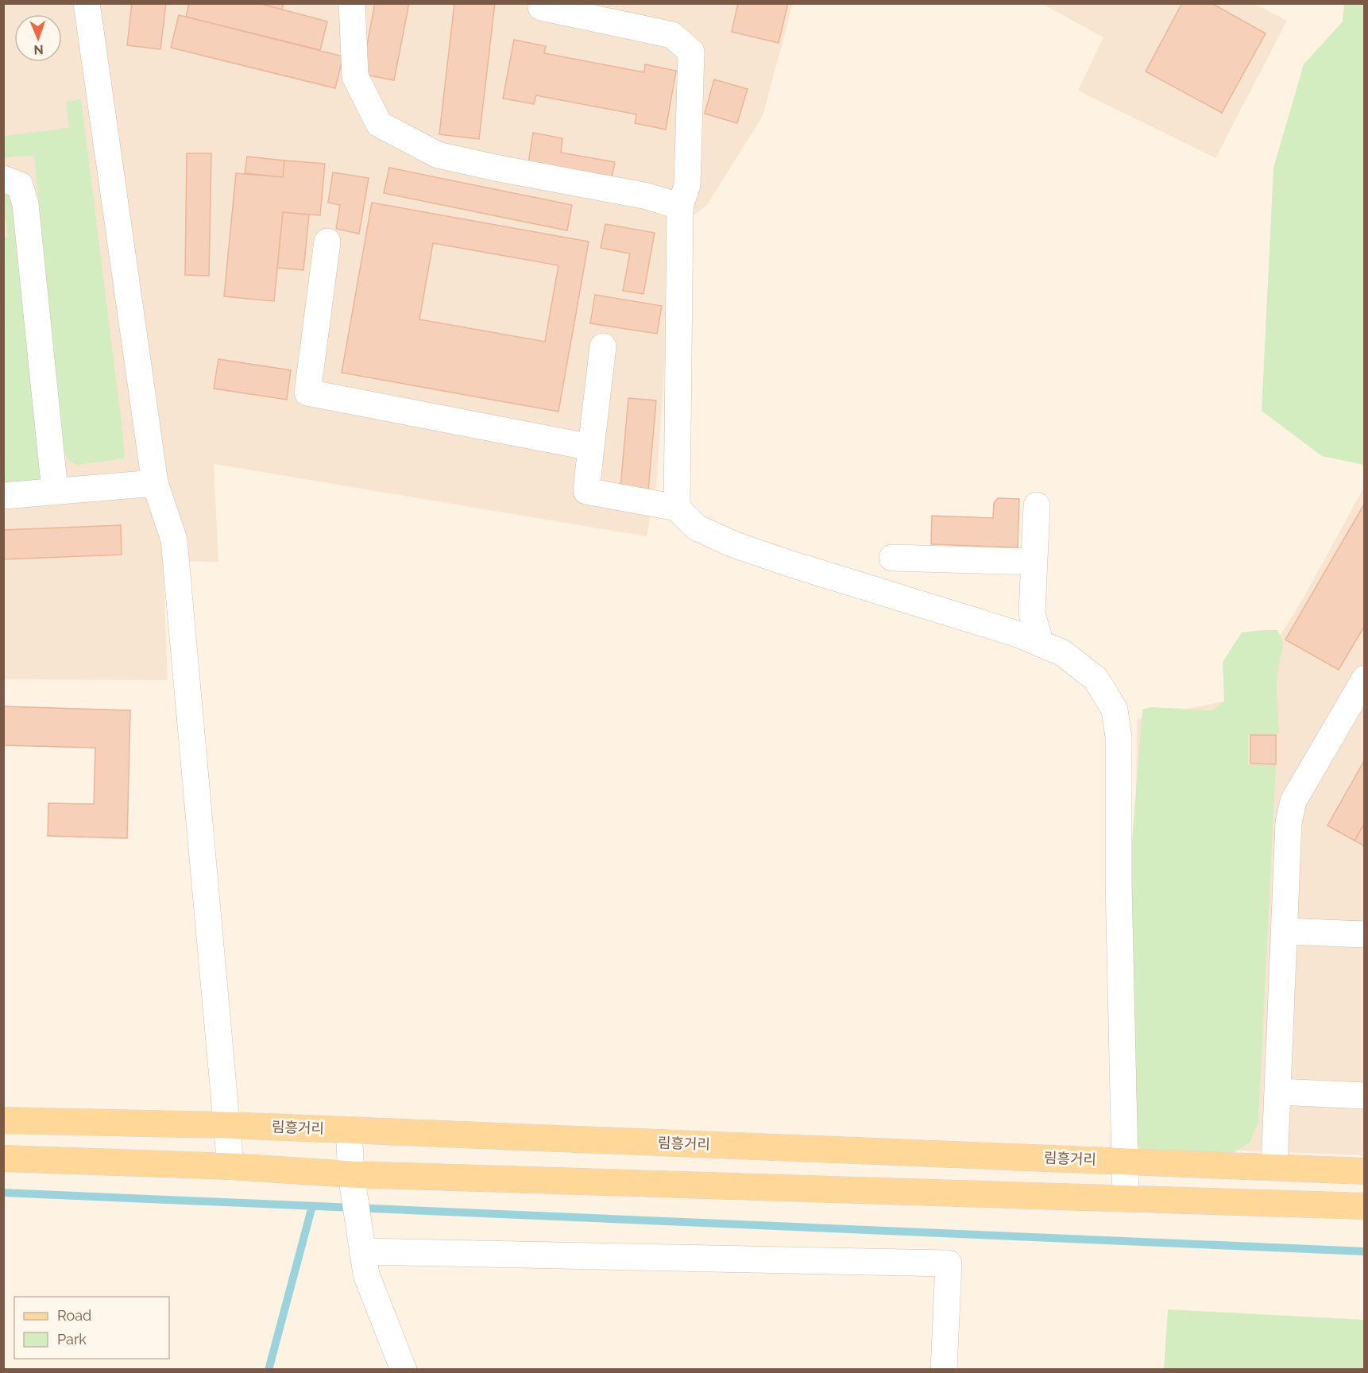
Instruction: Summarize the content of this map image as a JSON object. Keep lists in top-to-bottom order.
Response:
{
  "streets": {
    "main road": ["림흥거리"]
  },
  "legend": ["Road", "Park"],
  "north": "bottom"
}
